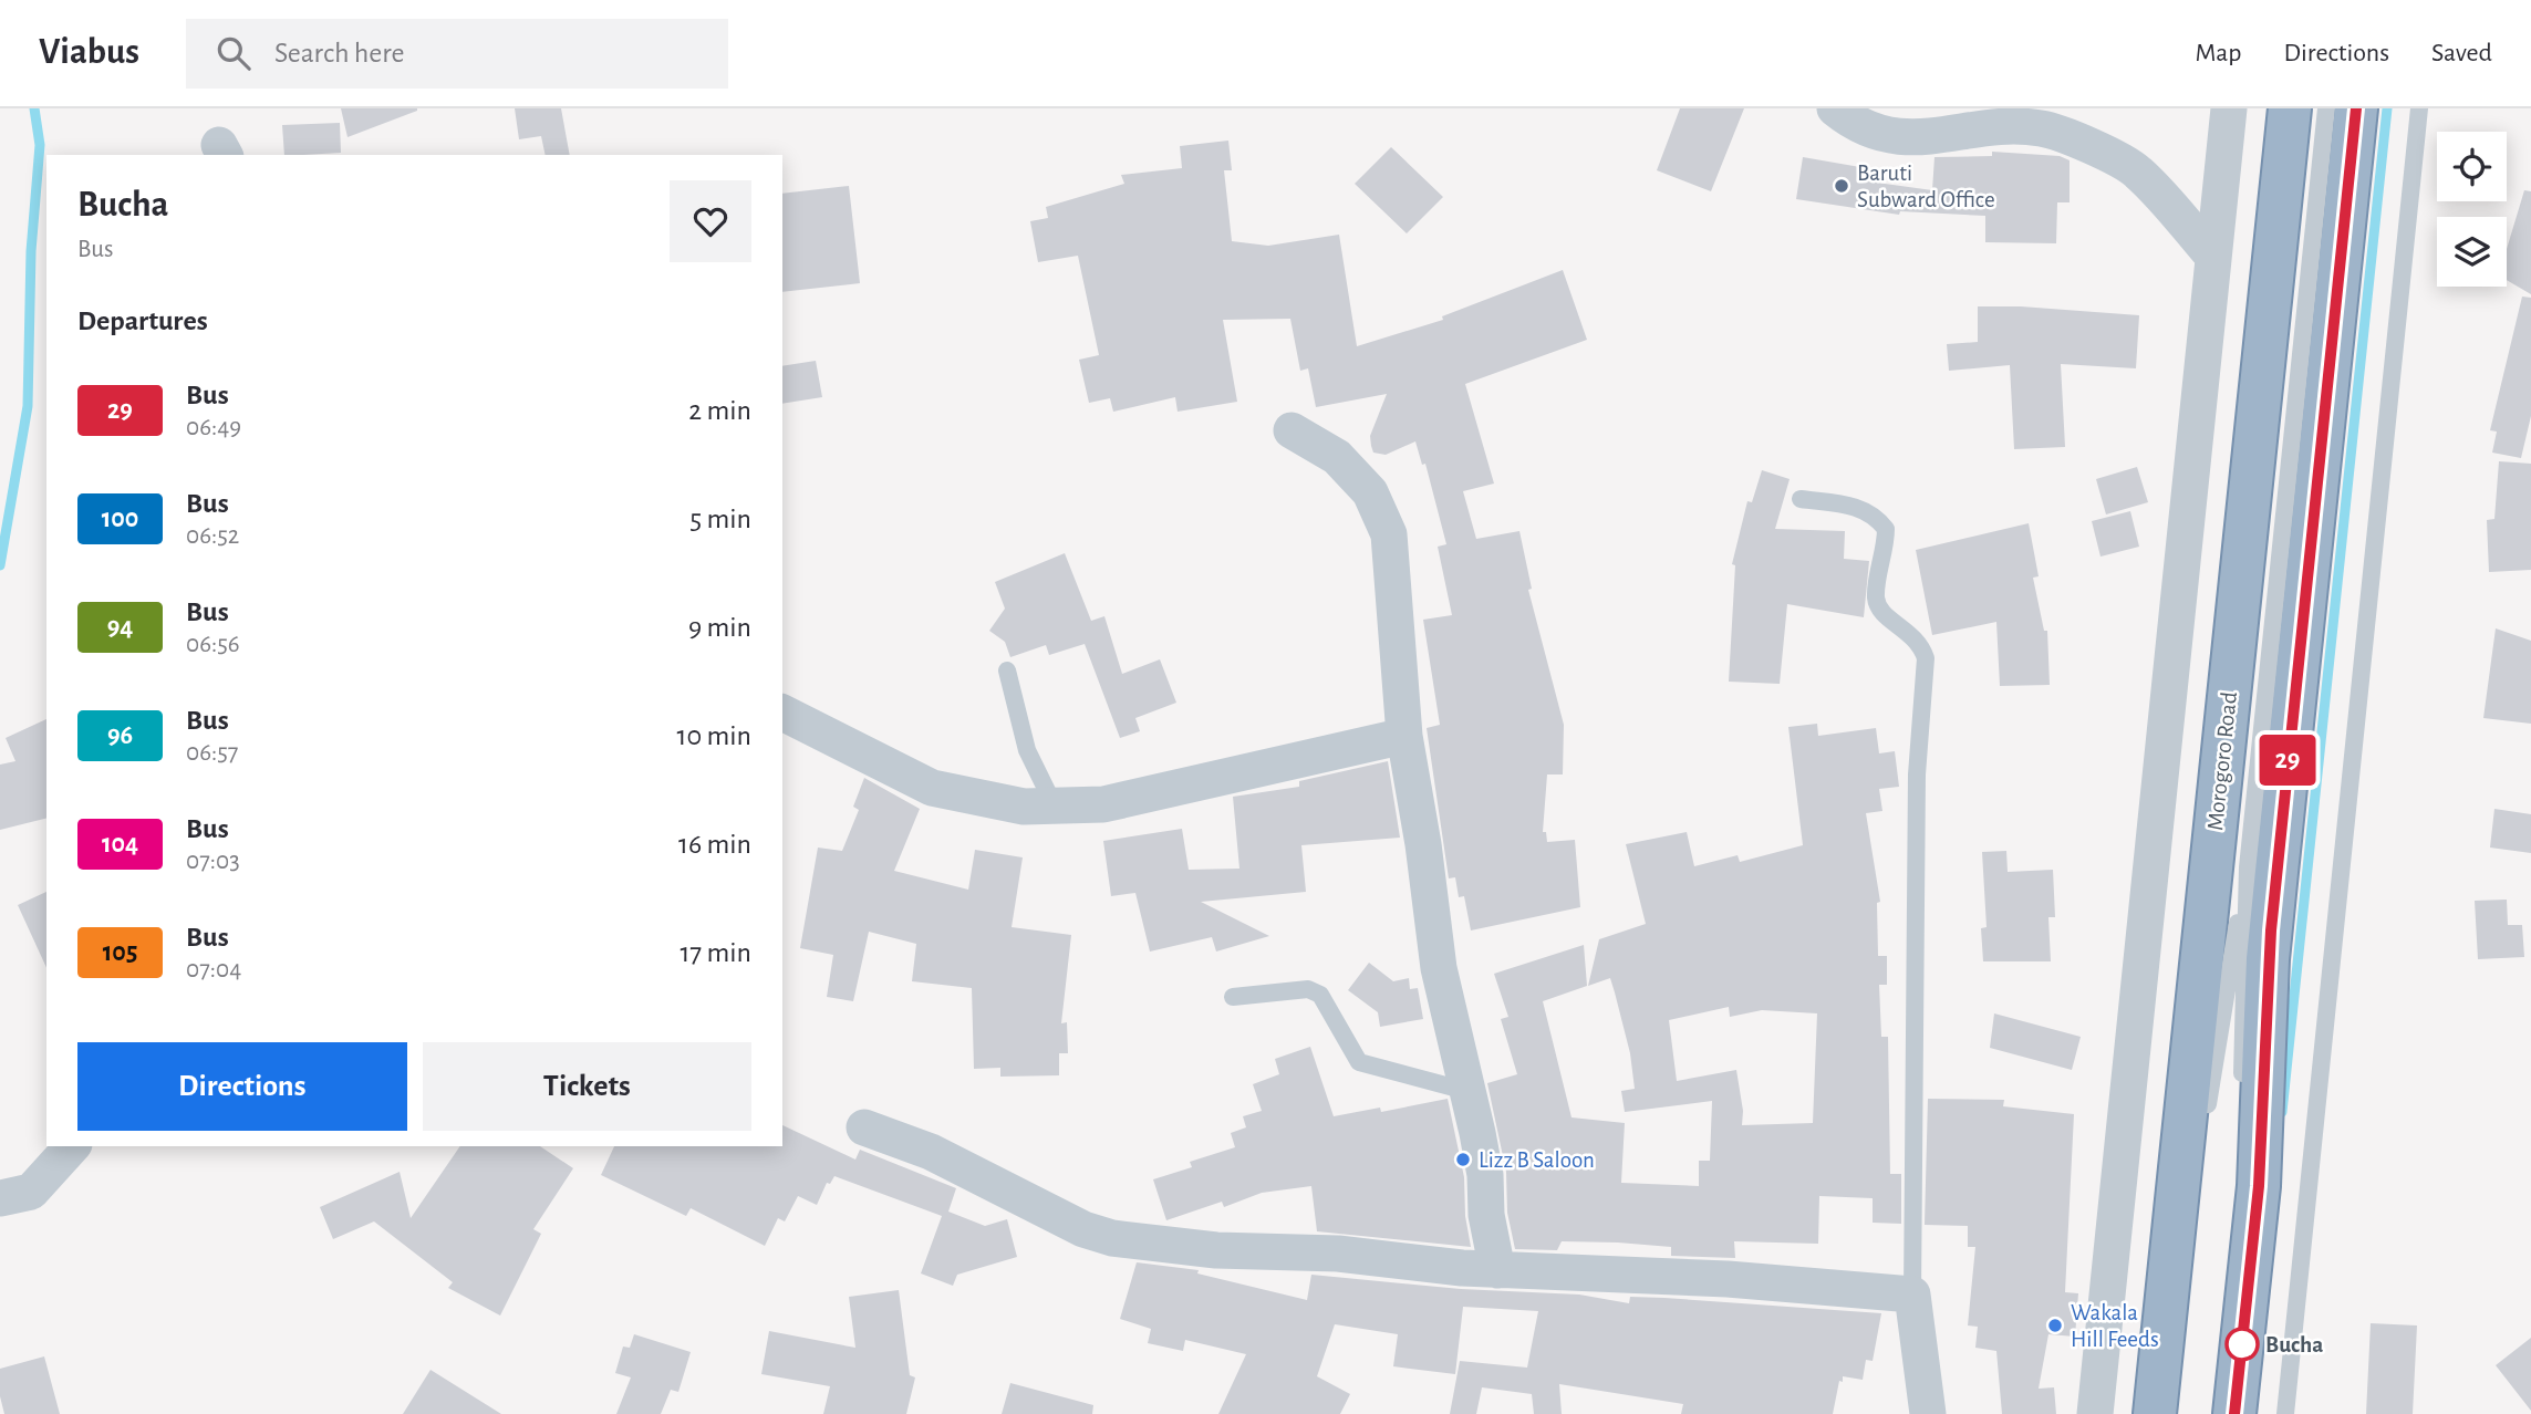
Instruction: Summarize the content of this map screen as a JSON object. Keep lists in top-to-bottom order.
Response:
{
  "streets": {
    "highway": ["Morogoro Road"]
  },
  "places": [
    "Baruti Subward Office",
    "Lizz B Saloon",
    "Wakala Hill Feeds",
    "Bucha"
  ],
  "lines": ["bus line 29"],
  "page": {
    "header": "Viabus",
    "search": "Search here",
    "nav": ["Map", "Directions", "Saved"],
    "on_map": "29",
    "heading": [
      ["Bucha", "Bus"],
      "Departures"
    ],
    "list": [
      {
        "mark": "29",
        "name": "Bus",
        "note": "06:49",
        "value": "2 min"
      },
      {
        "mark": "100",
        "name": "Bus",
        "note": "06:52",
        "value": "5 min"
      },
      {
        "mark": "94",
        "name": "Bus",
        "note": "06:56",
        "value": "9 min"
      },
      {
        "mark": "96",
        "name": "Bus",
        "note": "06:57",
        "value": "10 min"
      },
      {
        "mark": "104",
        "name": "Bus",
        "note": "07:03",
        "value": "16 min"
      },
      {
        "mark": "105",
        "name": "Bus",
        "note": "07:04",
        "value": "17 min"
      }
    ],
    "buttons": ["Directions", "Tickets"]
  }
}
